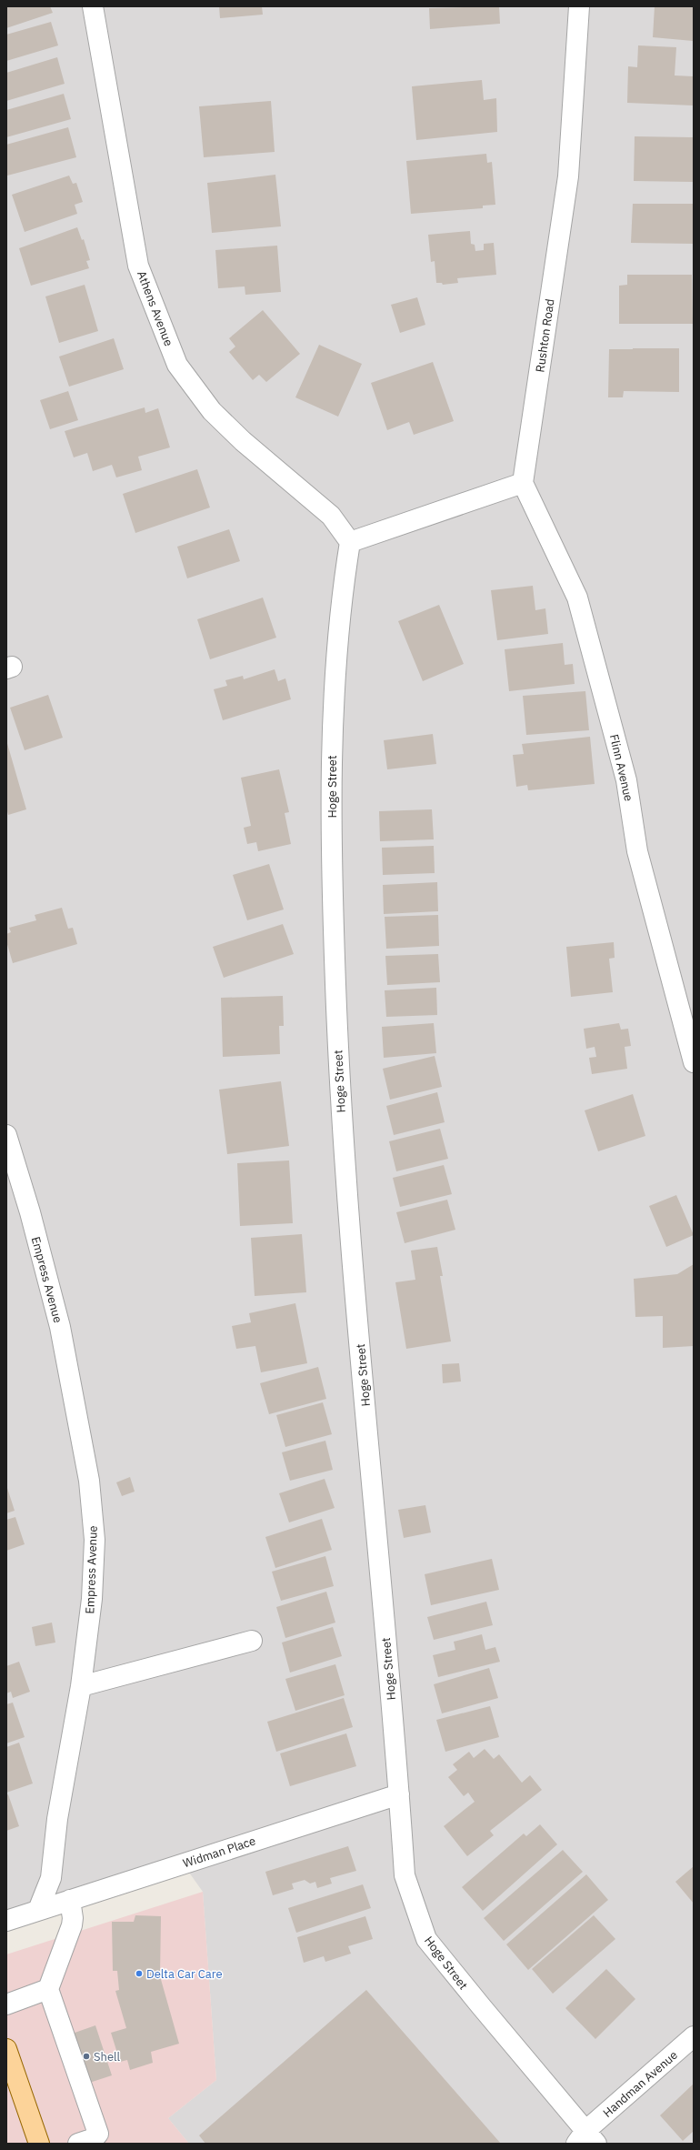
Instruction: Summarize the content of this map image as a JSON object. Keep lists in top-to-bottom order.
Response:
{
  "streets": {
    "street": [
      "Athens Avenue",
      "Rushton Road",
      "Flinn Avenue",
      "Hoge Street",
      "Empress Avenue",
      "Widman Place",
      "Handman Avenue"
    ]
  },
  "crossings": [
    ["Athens Avenue", "Hoge Street"],
    ["Rushton Road", "Flinn Avenue"],
    ["Hoge Street", "Widman Place"],
    ["Hoge Street", "Handman Avenue"],
    ["Empress Avenue", "Widman Place"]
  ],
  "places": ["Delta Car Care", "Shell"]
}
